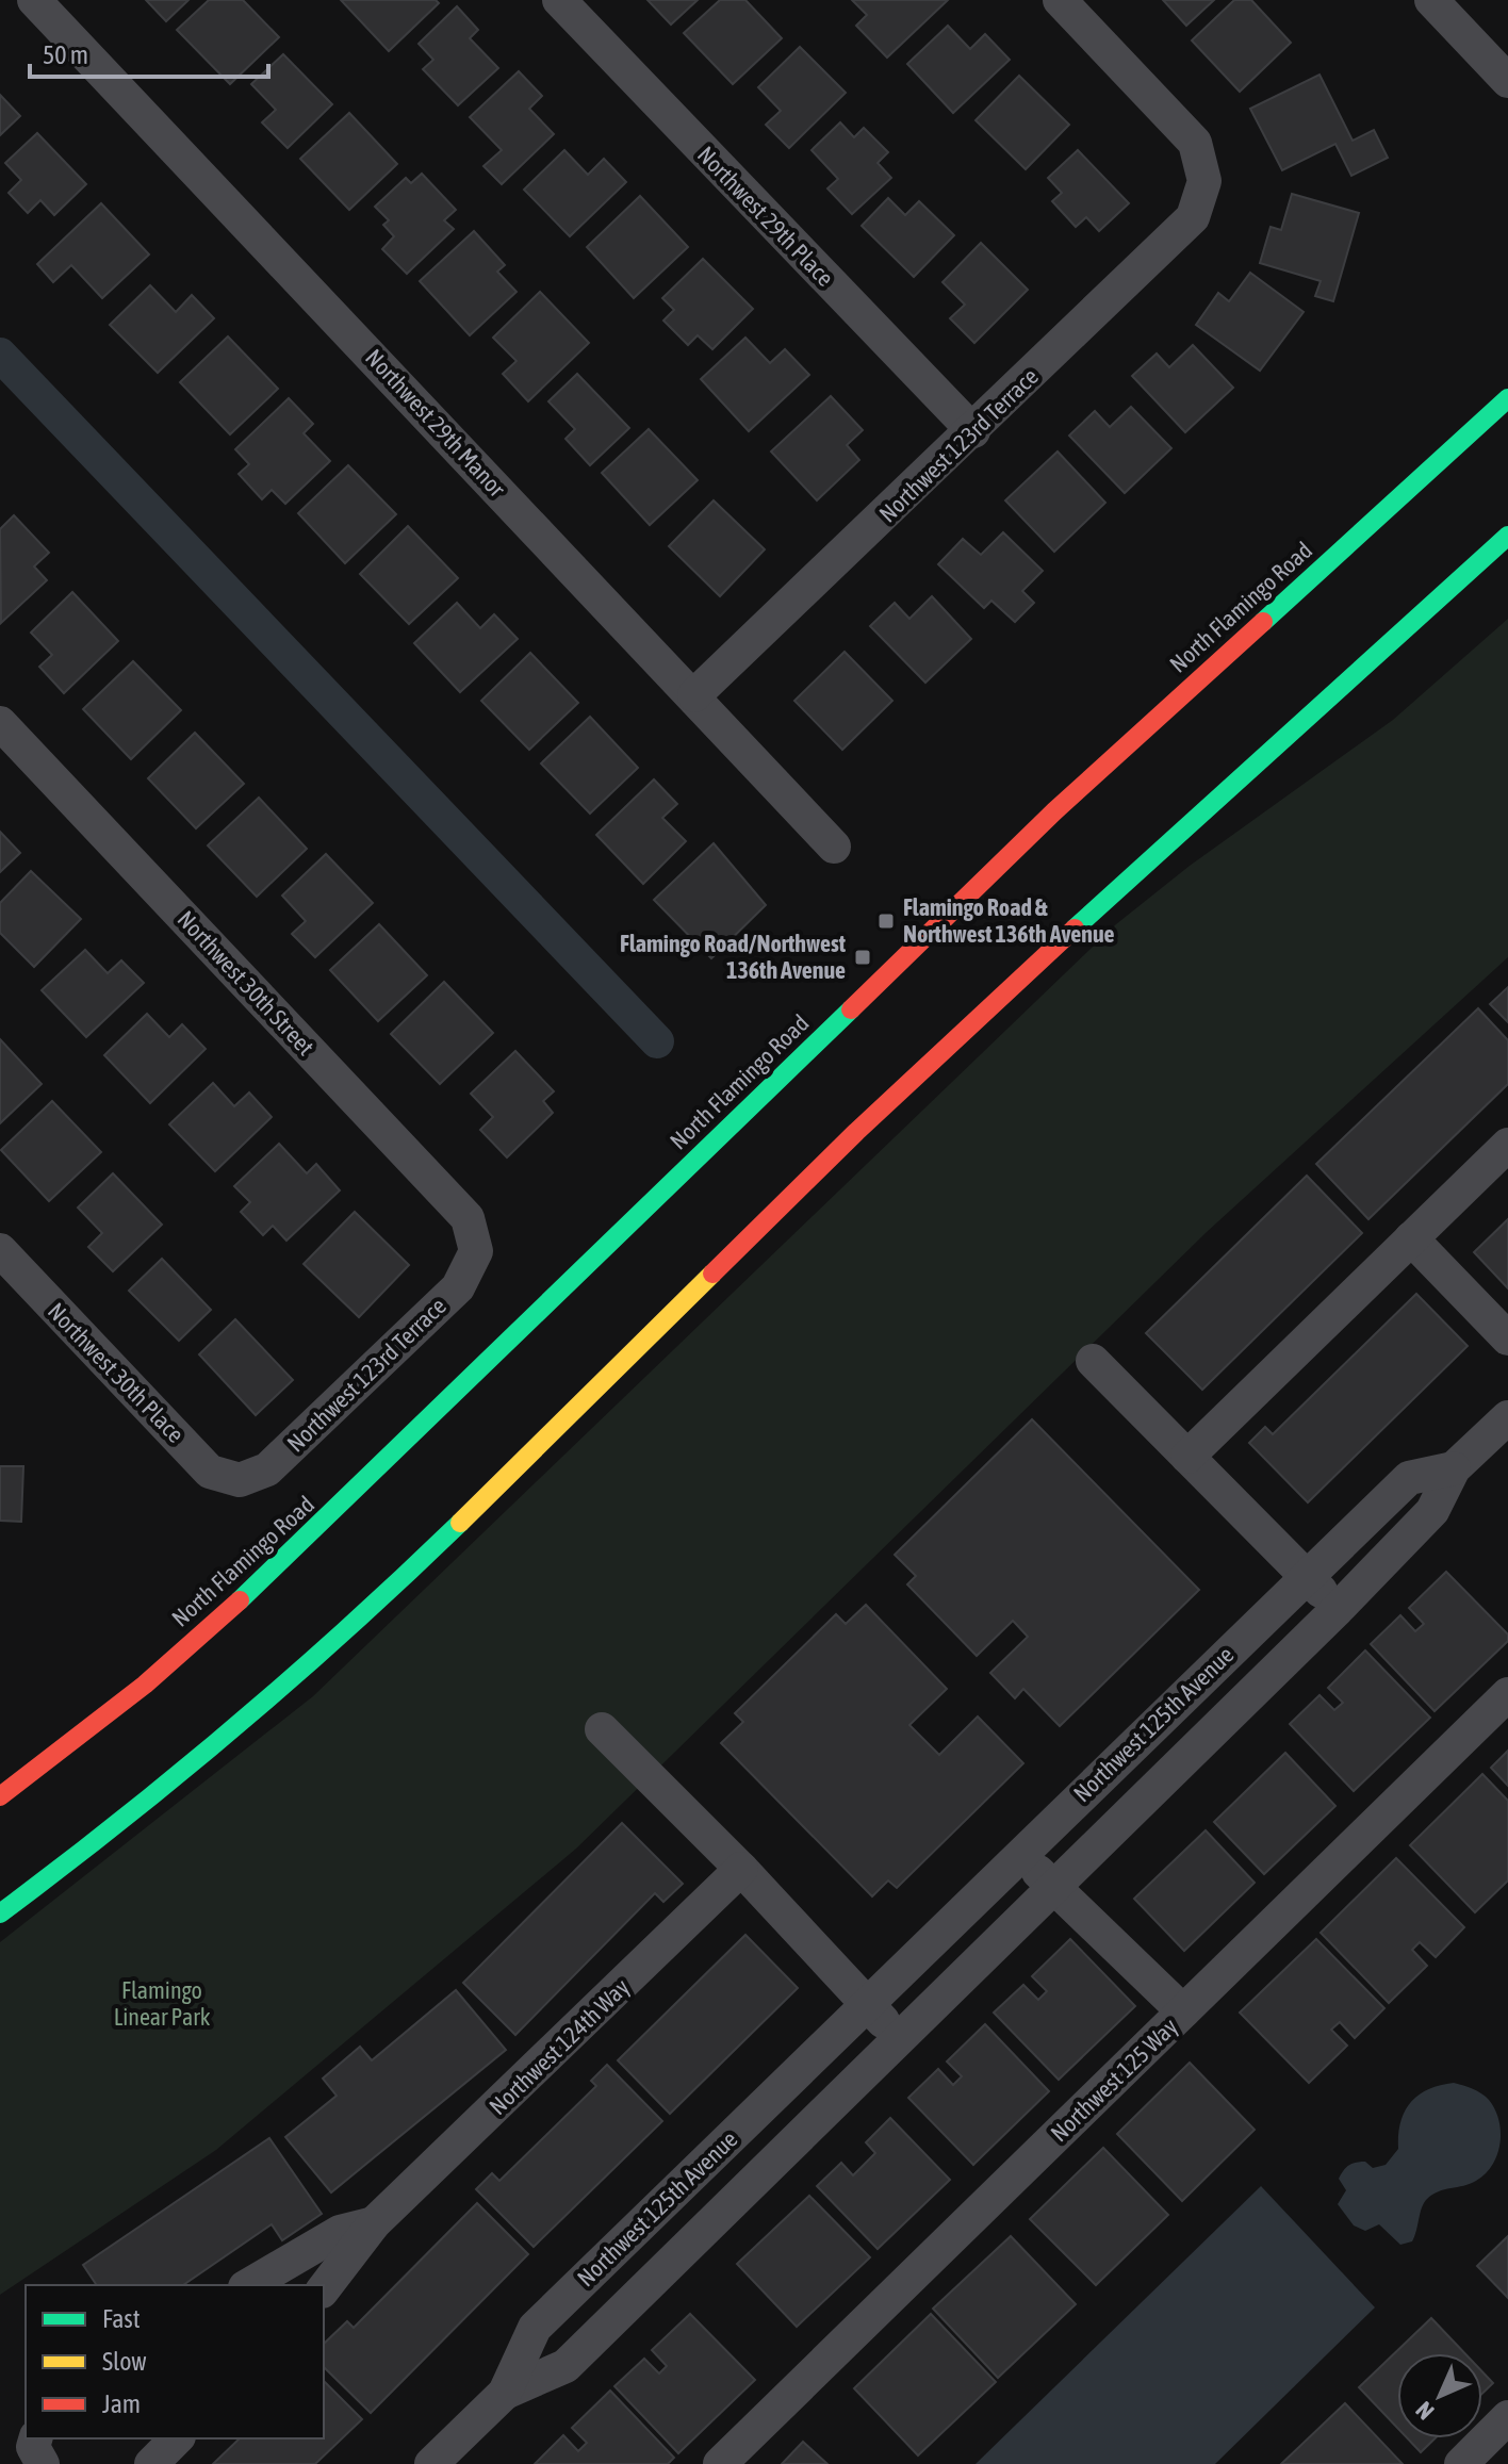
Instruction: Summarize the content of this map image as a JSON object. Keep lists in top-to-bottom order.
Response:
{
  "streets": {
    "highway": ["North Flamingo Road"],
    "street": [
      "Northwest 29th Place",
      "Northwest 29th Manor",
      "Northwest 123rd Terrace",
      "Northwest 30th Street",
      "Northwest 30th Place",
      "Northwest 125th Avenue",
      "Northwest 124th Way",
      "Northwest 125 Way"
    ]
  },
  "crossings": [
    ["Northwest 29th Place", "Northwest 123rd Terrace"],
    ["Northwest 29th Manor", "Northwest 123rd Terrace"],
    ["Northwest 123rd Terrace", "Northwest 30th Street"],
    ["Northwest 123rd Terrace", "Northwest 30th Place"]
  ],
  "parks": ["Flamingo Linear Park"],
  "places": {
    "transit": ["Flamingo Road & Northwest 136th Avenue", "Flamingo Road/Northwest 136th Avenue"]
  },
  "legend": ["Fast", "Slow", "Jam"],
  "scale_bar": "50 m",
  "north": "bottom left"
}
